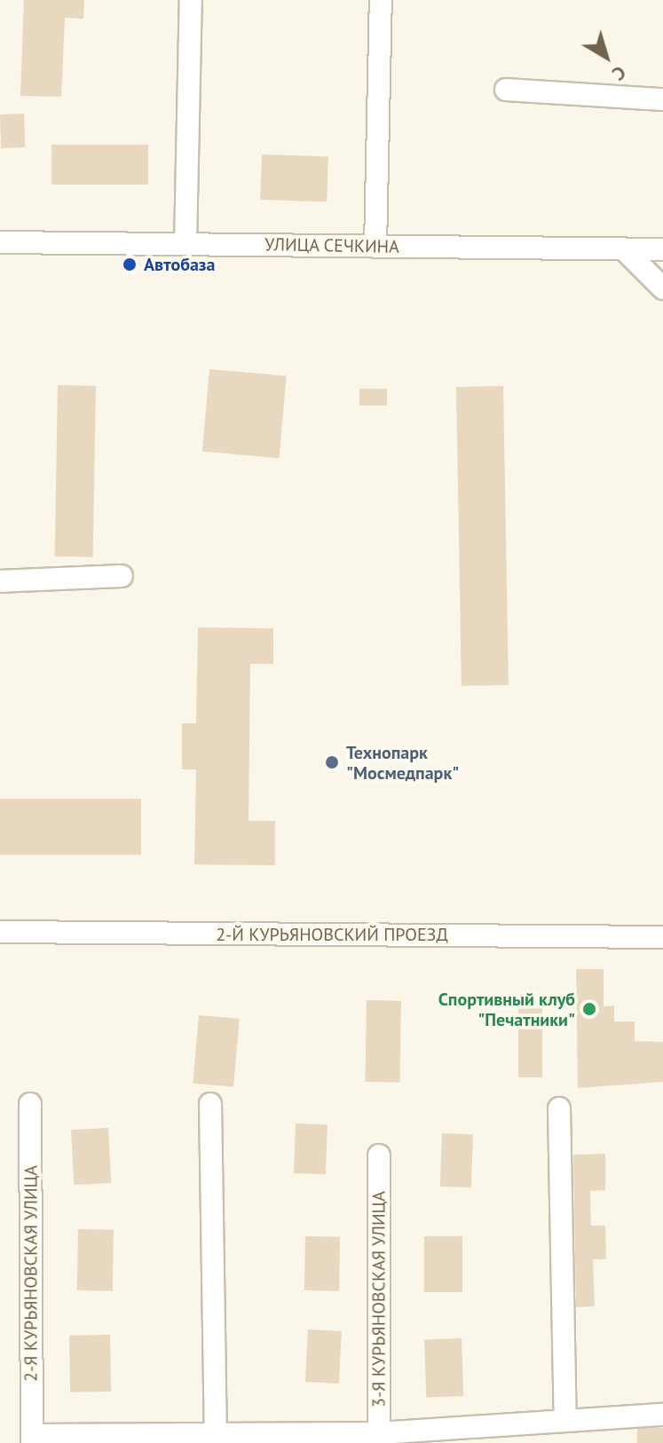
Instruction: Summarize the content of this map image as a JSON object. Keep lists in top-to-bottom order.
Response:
{
  "streets": {
    "street": [
      "УЛИЦА СЕЧКИНА",
      "2-Й КУРЬЯНОВСКИЙ ПРОЕЗД",
      "2-Я КУРЬЯНОВСКАЯ УЛИЦА",
      "3-Я КУРЬЯНОВСКАЯ УЛИЦА"
    ]
  },
  "places": ["Автобаза", "Технопарк \"Мосмедпарк\"", "Спортивный клуб \"Печатники\""],
  "north": "bottom right"
}
